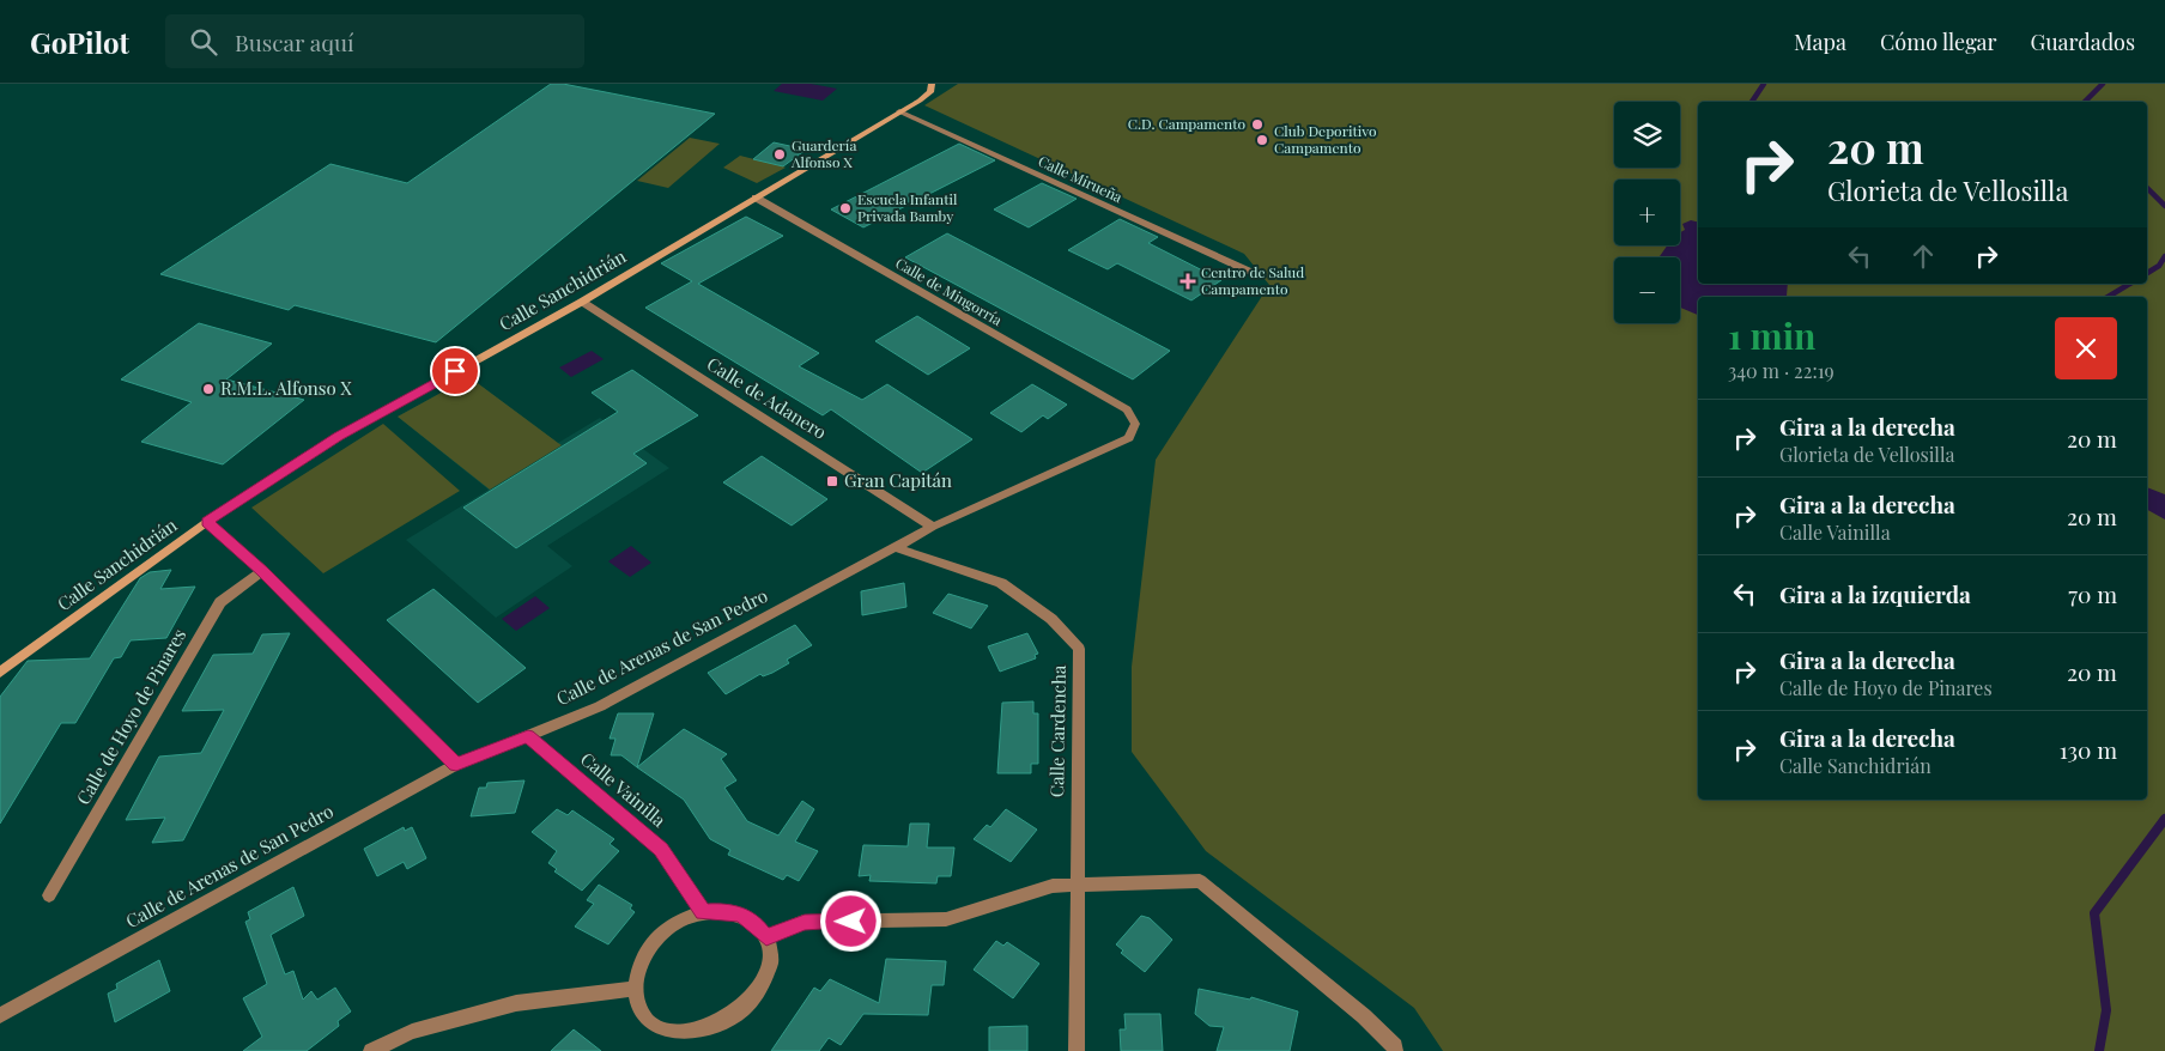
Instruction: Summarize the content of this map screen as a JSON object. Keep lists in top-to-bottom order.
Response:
{
  "streets": {
    "street": [
      "Calle Mirueña",
      "Calle Sanchidrián",
      "Calle de Mingorría",
      "Calle de Adanero",
      "Calle de Arenas de San Pedro",
      "Calle de Hoyo de Pinares",
      "Calle Cardencha",
      "Calle Vainilla"
    ]
  },
  "crossings": [
    ["Calle Mirueña", "Calle Sanchidrián"],
    ["Calle Sanchidrián", "Calle de Mingorría"],
    ["Calle Sanchidrián", "Calle de Adanero"],
    ["Calle de Mingorría", "Calle de Arenas de San Pedro"],
    ["Calle de Adanero", "Calle de Arenas de San Pedro"],
    ["Calle de Arenas de San Pedro", "Calle Cardencha"],
    ["Calle de Arenas de San Pedro", "Calle Vainilla"]
  ],
  "places": {
    "other": [
      "C.D. Campamento",
      "Club Deporitivo Campamento",
      "Guardería Alfonso X",
      "Escuela Infantil Privada Bamby",
      "R.M.L. Alfonso X"
    ],
    "health": ["Centro de Salud Campamento"],
    "transit": ["Gran Capitán"]
  },
  "page": {
    "header": "GoPilot",
    "search": "Buscar aquí",
    "nav": ["Mapa", "Cómo llegar", "Guardados"],
    "map_buttons": ["+", "−"],
    "turn": ["20 m", "Glorieta de Vellosilla"],
    "heading": ["1 min", "340 m · 22:19"],
    "list": [
      {
        "name": "Gira a la derecha",
        "note": "Glorieta de Vellosilla",
        "value": "20 m"
      },
      {
        "name": "Gira a la derecha",
        "note": "Calle Vainilla",
        "value": "20 m"
      },
      {
        "name": "Gira a la izquierda",
        "value": "70 m"
      },
      {
        "name": "Gira a la derecha",
        "note": "Calle de Hoyo de Pinares",
        "value": "20 m"
      },
      {
        "name": "Gira a la derecha",
        "note": "Calle Sanchidrián",
        "value": "130 m"
      }
    ]
  }
}
